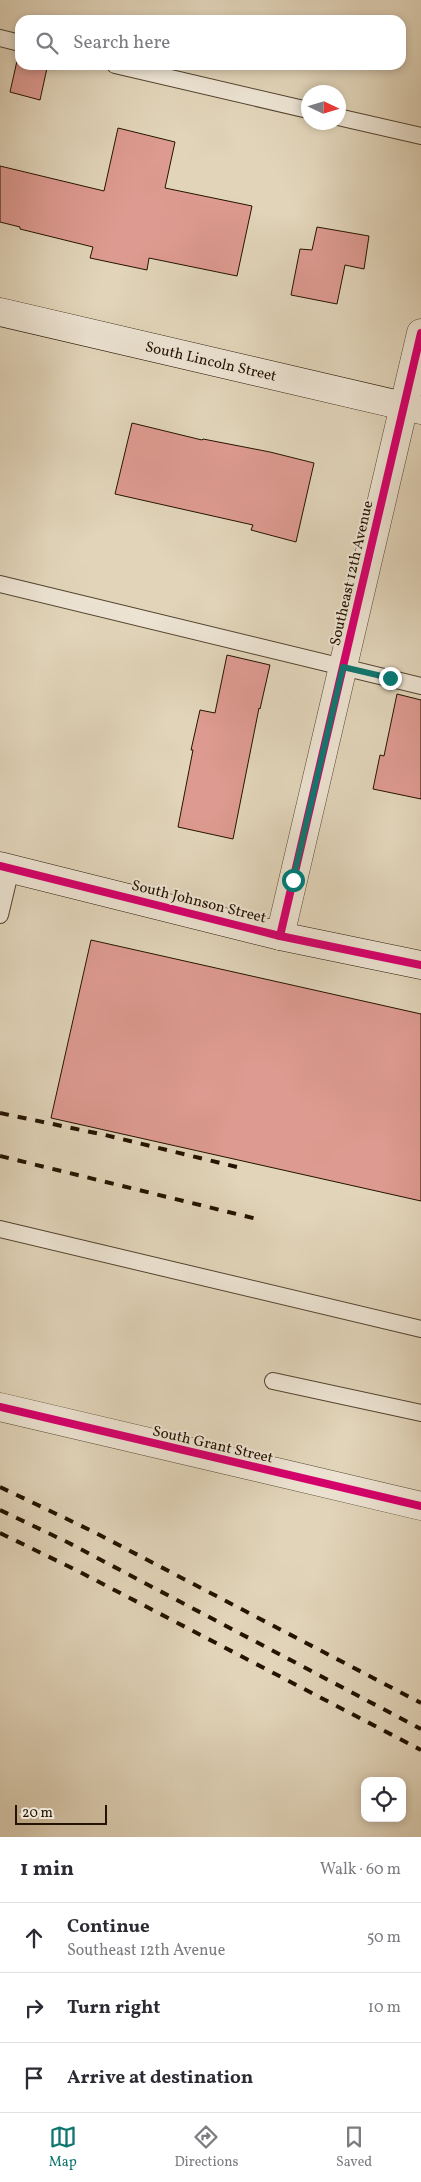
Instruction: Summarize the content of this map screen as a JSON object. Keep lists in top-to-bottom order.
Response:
{
  "streets": {
    "street": [
      "South Lincoln Street",
      "Southeast 12th Avenue",
      "South Johnson Street",
      "South Grant Street"
    ]
  },
  "crossings": [
    ["South Lincoln Street", "Southeast 12th Avenue"],
    ["Southeast 12th Avenue", "South Johnson Street"]
  ],
  "scale_bar": "20 m",
  "north": "right",
  "page": {
    "search": "Search here",
    "scale": "20 m",
    "heading": ["1 min", "Walk · 60 m"],
    "list": [
      ["Continue", "Southeast 12th Avenue", "50 m"],
      ["Turn right", "10 m"],
      "Arrive at destination"
    ],
    "nav": ["Map", "Directions", "Saved"]
  }
}
